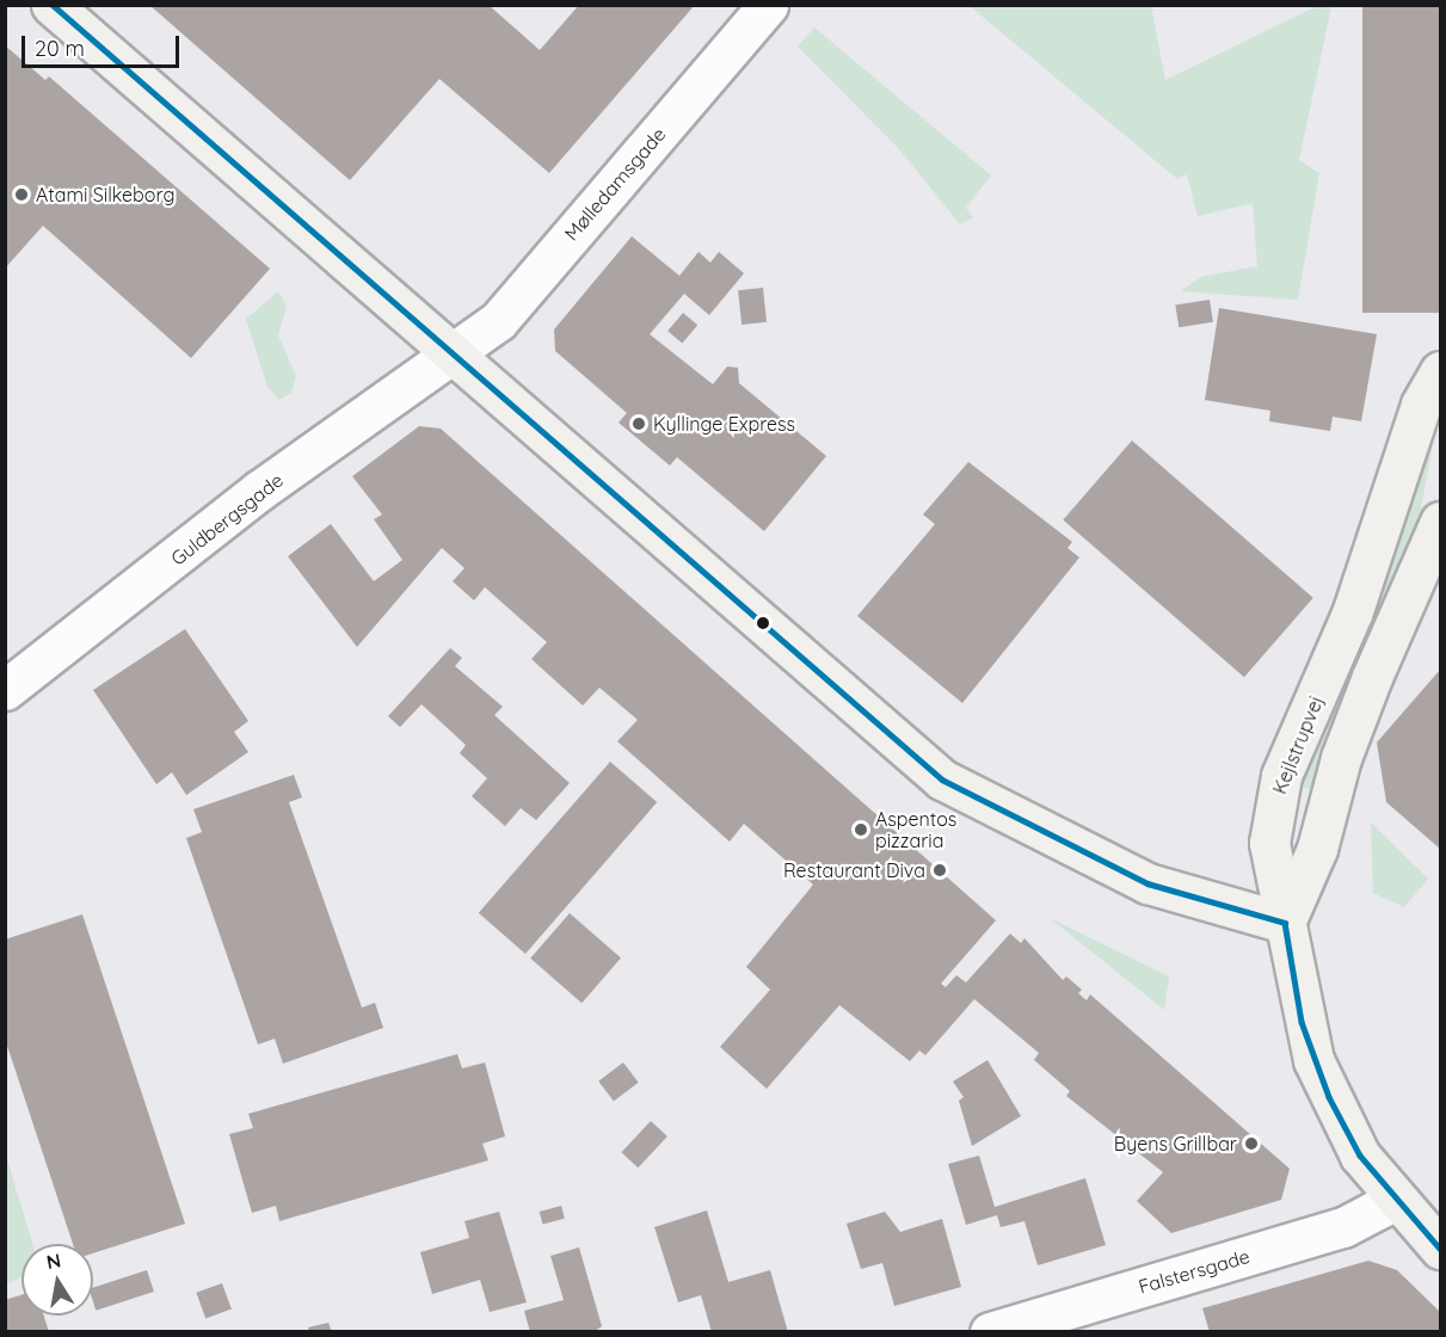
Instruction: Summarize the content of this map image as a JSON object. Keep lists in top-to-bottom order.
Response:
{
  "streets": {
    "street": [
      "Mølledamsgade",
      "Guldbergsgade",
      "Kejlstrupvej",
      "Falstersgade"
    ]
  },
  "crossings": [
    ["Mølledamsgade", "Guldbergsgade"],
    ["Kejlstrupvej", "Falstersgade"]
  ],
  "places": [
    "Atami Silkeborg",
    "Kyllinge Express",
    "Aspentos pizzaria",
    "Restaurant Diva",
    "Byens Grillbar"
  ],
  "scale_bar": "20 m",
  "north": "top"
}
